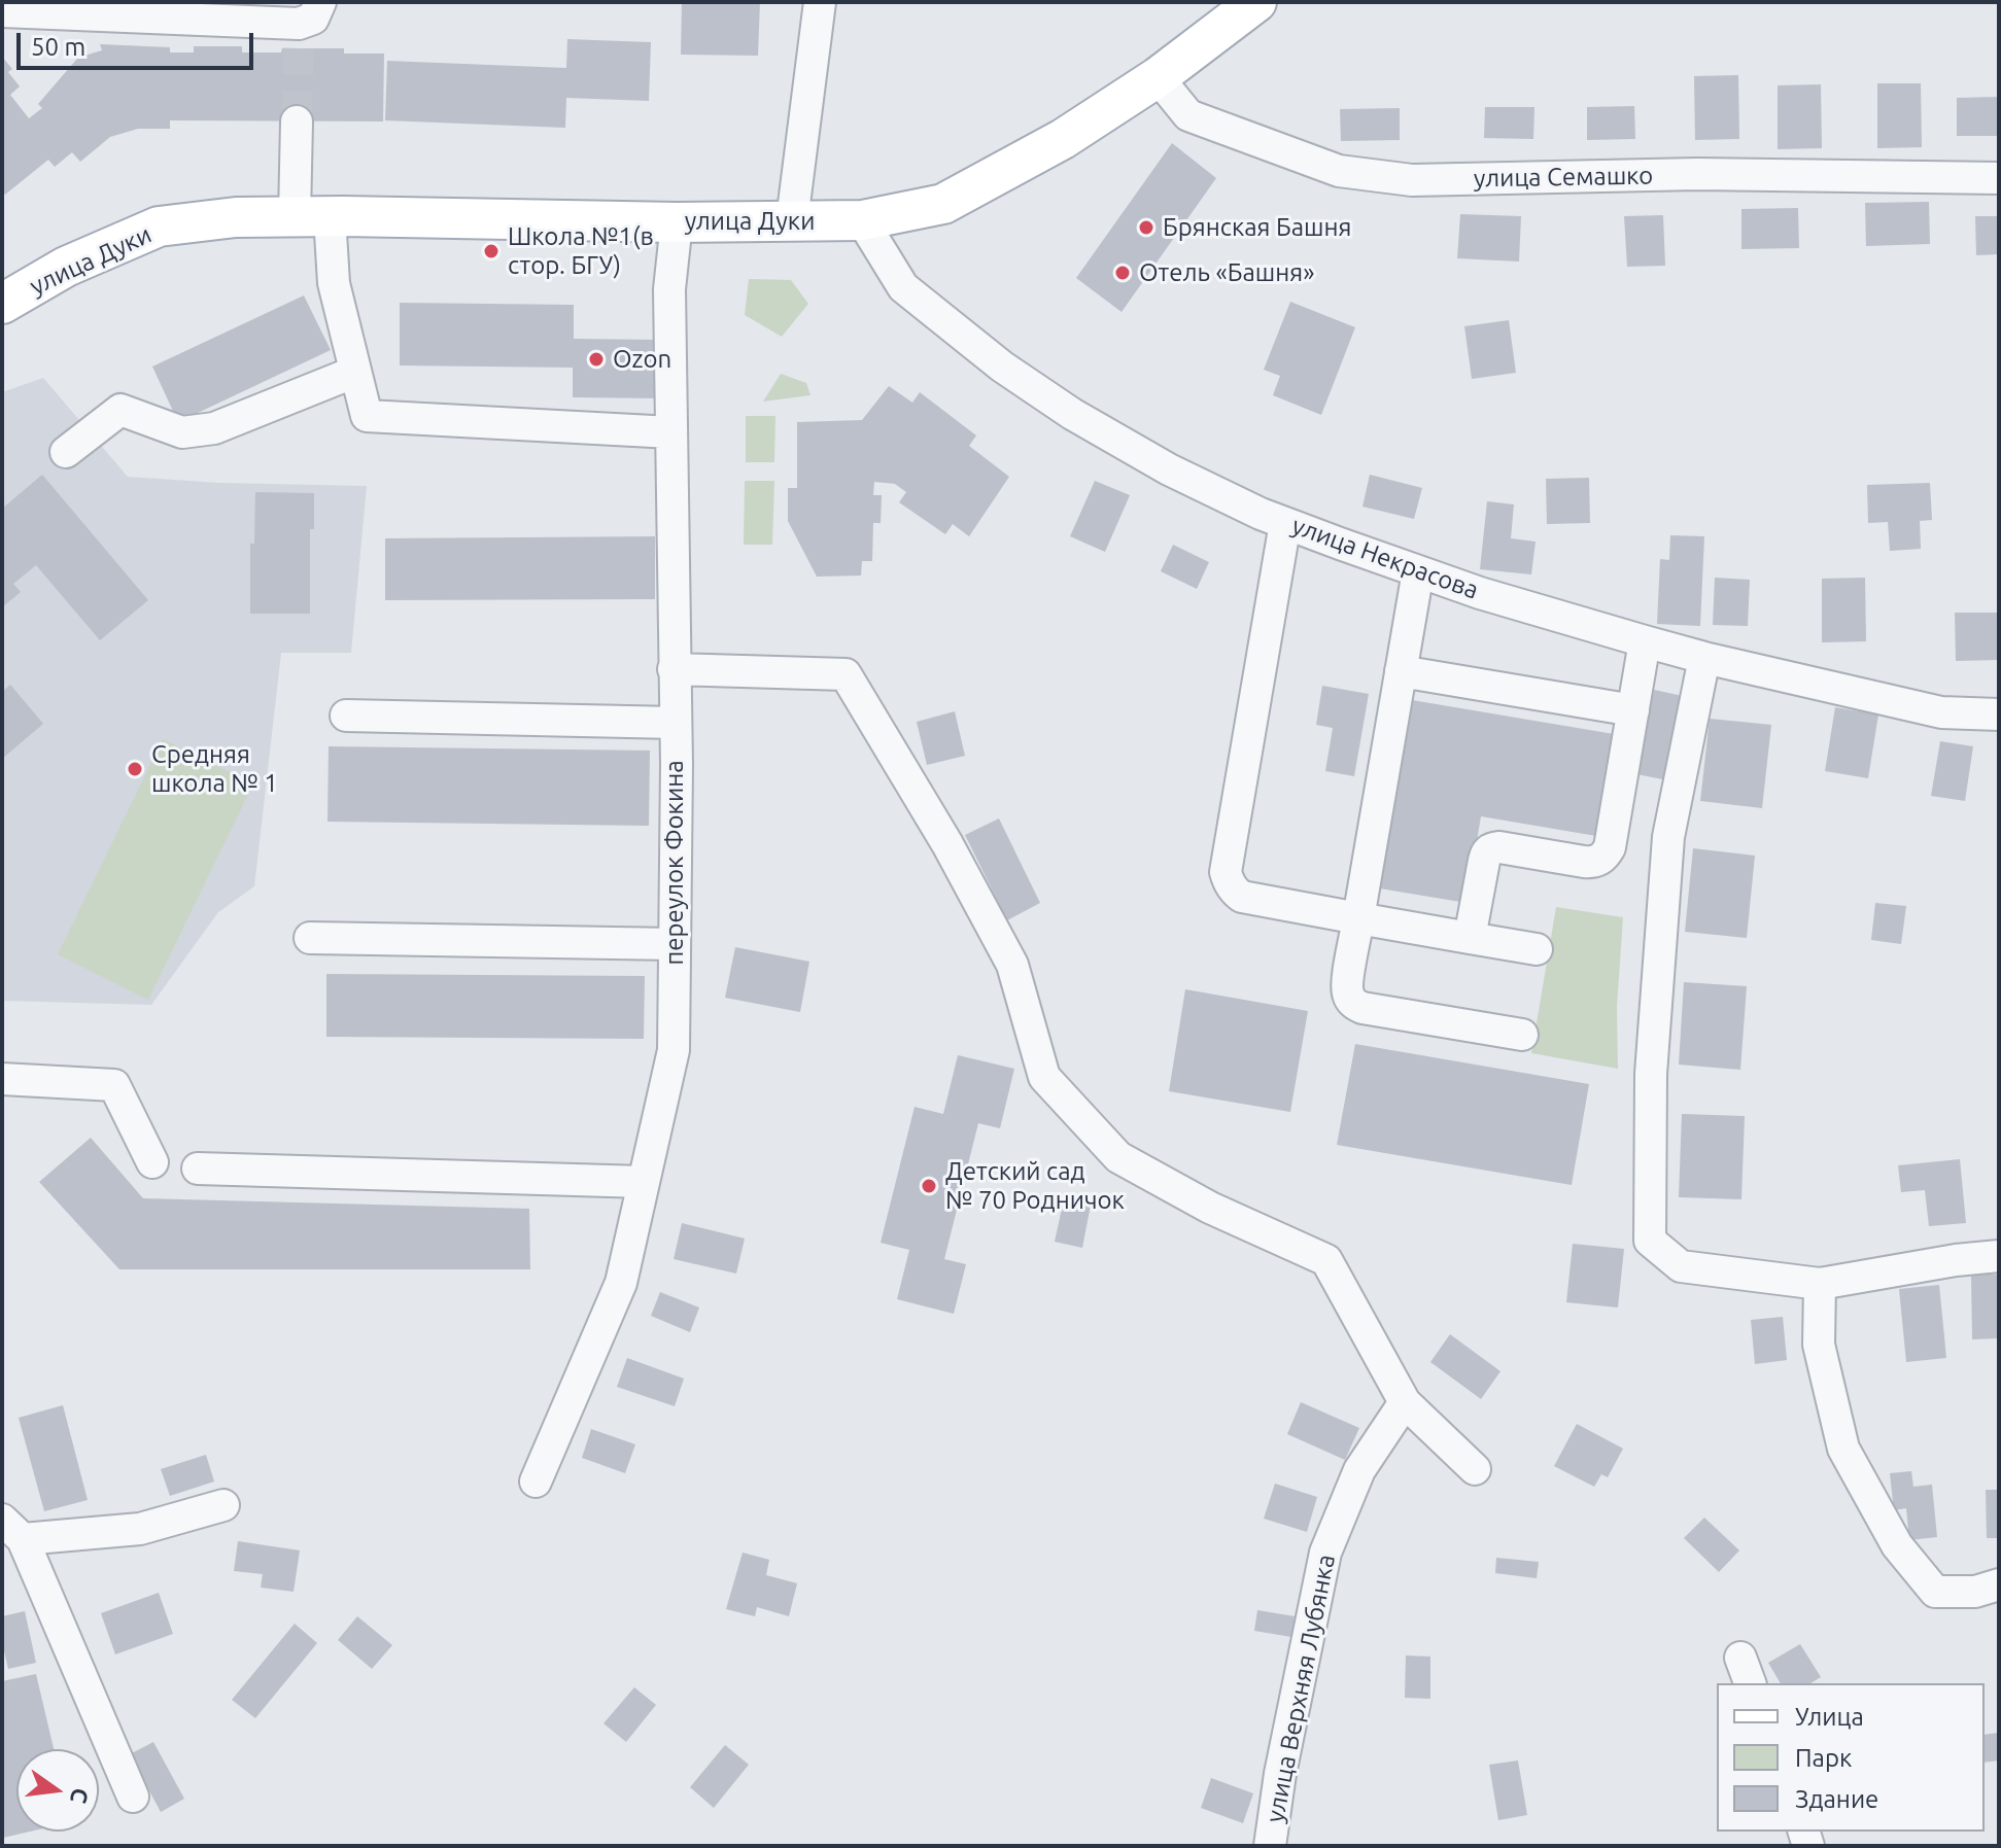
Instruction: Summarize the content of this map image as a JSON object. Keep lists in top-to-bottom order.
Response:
{
  "streets": {
    "main road": ["улица Дуки"],
    "street": [
      "улица Семашко",
      "улица Некрасова",
      "переулок Фокина",
      "улица Верхняя Лубянка"
    ]
  },
  "crossings": [
    ["улица Семашко", "улица Дуки"],
    ["улица Дуки", "улица Некрасова"],
    ["улица Дуки", "переулок Фокина"]
  ],
  "places": [
    "Брянская Башня",
    "Школа №1(в стор. БГУ)",
    "Отель «Башня»",
    "Ozon",
    "Средняя школа № 1",
    "Детский сад № 70 Родничок"
  ],
  "legend": ["Улица", "Парк", "Здание"],
  "scale_bar": "50 m",
  "north": "right"
}
